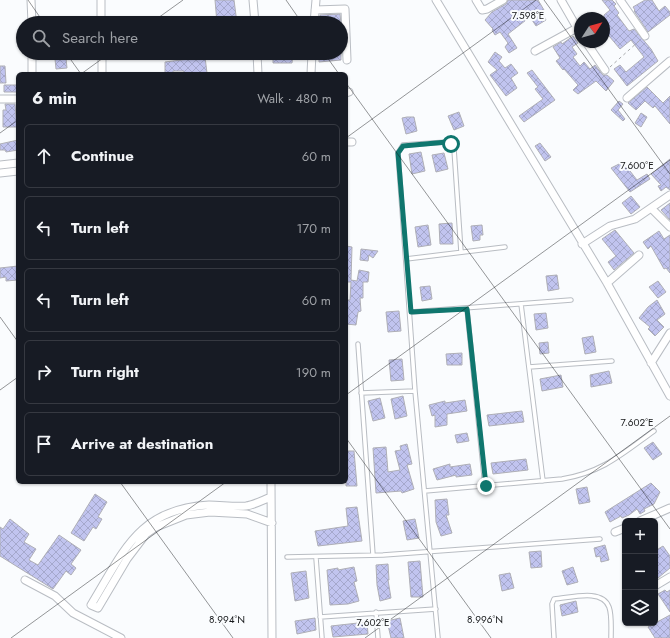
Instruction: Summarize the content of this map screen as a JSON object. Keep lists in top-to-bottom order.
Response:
{
  "north": "top right",
  "page": {
    "search": "Search here",
    "heading": ["6 min", "Walk · 480 m"],
    "list": [
      ["Continue", "60 m"],
      ["Turn left", "170 m"],
      ["Turn left", "60 m"],
      ["Turn right", "190 m"],
      "Arrive at destination"
    ],
    "map_buttons": ["+", "−"]
  },
  "coordinates": [
    "7.598°E",
    "7.600°E",
    "7.602°E",
    "8.994°N",
    "8.996°N"
  ]
}
